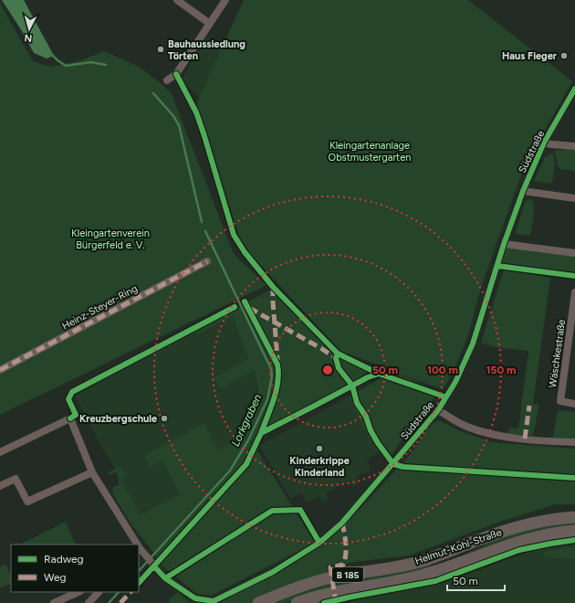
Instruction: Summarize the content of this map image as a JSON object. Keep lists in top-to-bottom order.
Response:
{
  "streets": {
    "main road": ["Helmut-Kohl-Straße", "B 185"],
    "street": ["Südstraße", "Heinz-Steyer-Ring", "Wäschkestraße"]
  },
  "water": ["Lorkgraben"],
  "parks": ["Kleingartenanlage Obstmustergarten", "Kleingartenverein Bürgerfeld e. V."],
  "places": [
    "Bauhaussiedlung Törten",
    "Haus Fieger",
    "Kreuzbergschule",
    "Kinderkrippe Kinderland"
  ],
  "legend": ["Radweg", "Weg"],
  "scale_bar": "50 m",
  "north": "bottom",
  "rings": ["50 m", "100 m", "150 m"]
}
